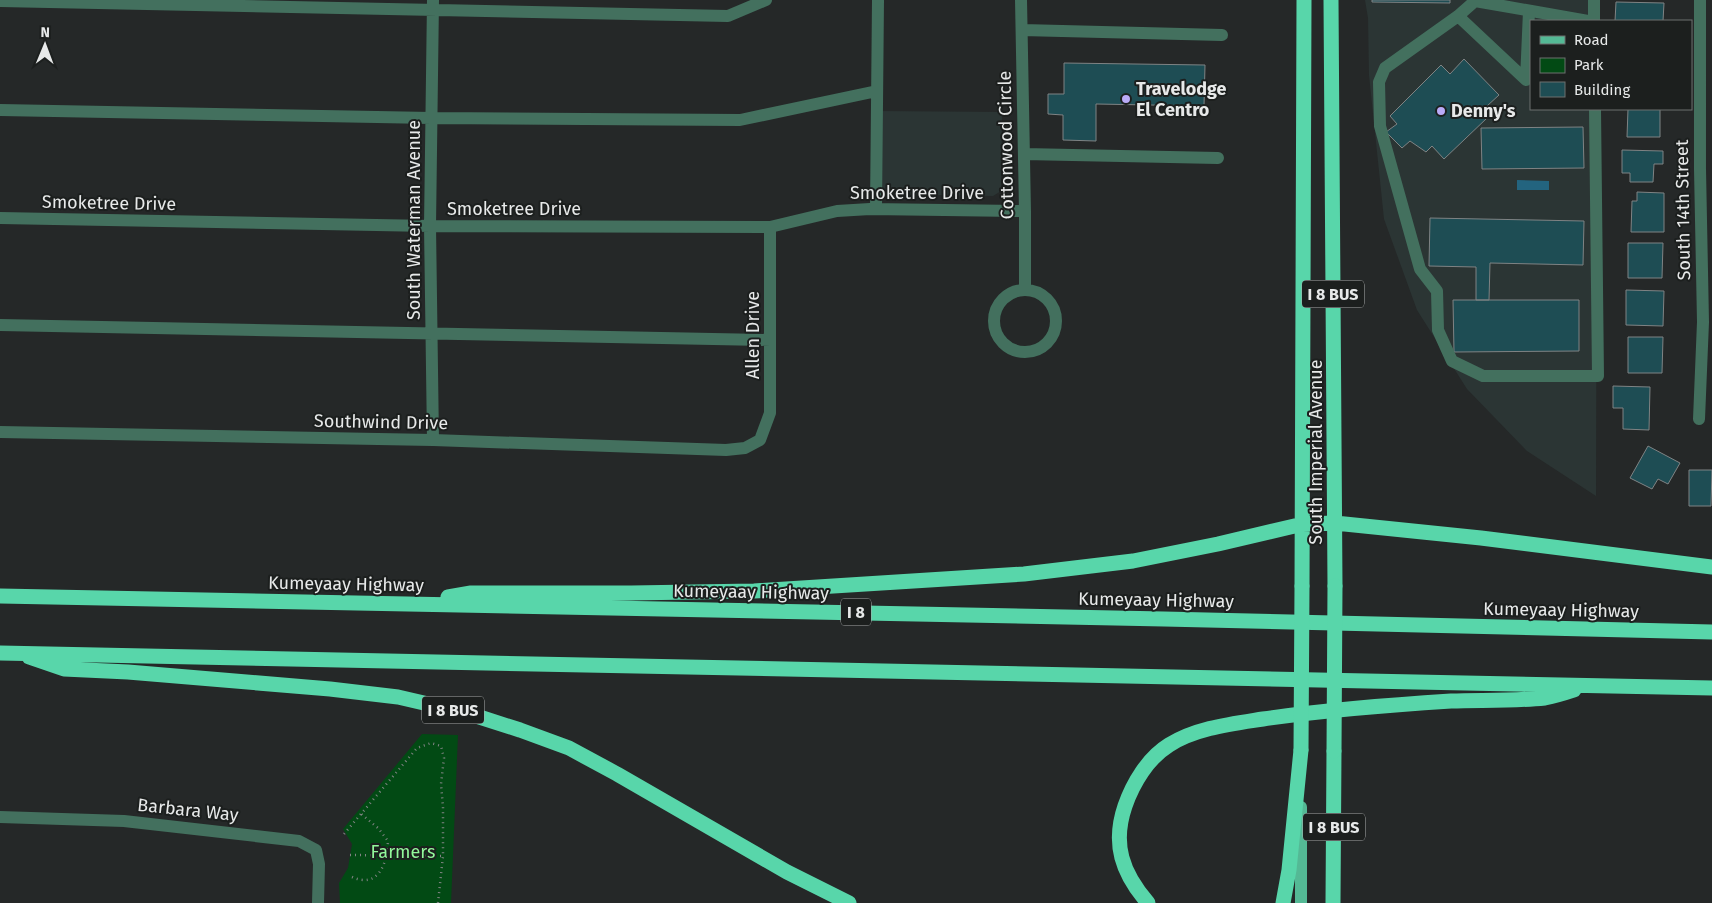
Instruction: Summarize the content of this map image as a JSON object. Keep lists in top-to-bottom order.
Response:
{
  "streets": {
    "highway": [
      "I 8 BUS",
      "South Imperial Avenue",
      "Kumeyaay Highway",
      "I 8"
    ],
    "street": [
      "Cottonwood Circle",
      "Smoketree Drive",
      "South 14th Street",
      "South Waterman Avenue",
      "Allen Drive",
      "Southwind Drive",
      "Barbara Way"
    ]
  },
  "crossings": [
    ["Cottonwood Circle", "Smoketree Drive"],
    ["Smoketree Drive", "South Waterman Avenue"],
    ["Smoketree Drive", "Allen Drive"],
    ["South Waterman Avenue", "Southwind Drive"],
    ["Allen Drive", "Southwind Drive"]
  ],
  "parks": ["Farmers"],
  "places": ["Travelodge El Centro", "Denny's"],
  "legend": ["Road", "Park", "Building"],
  "north": "top"
}
